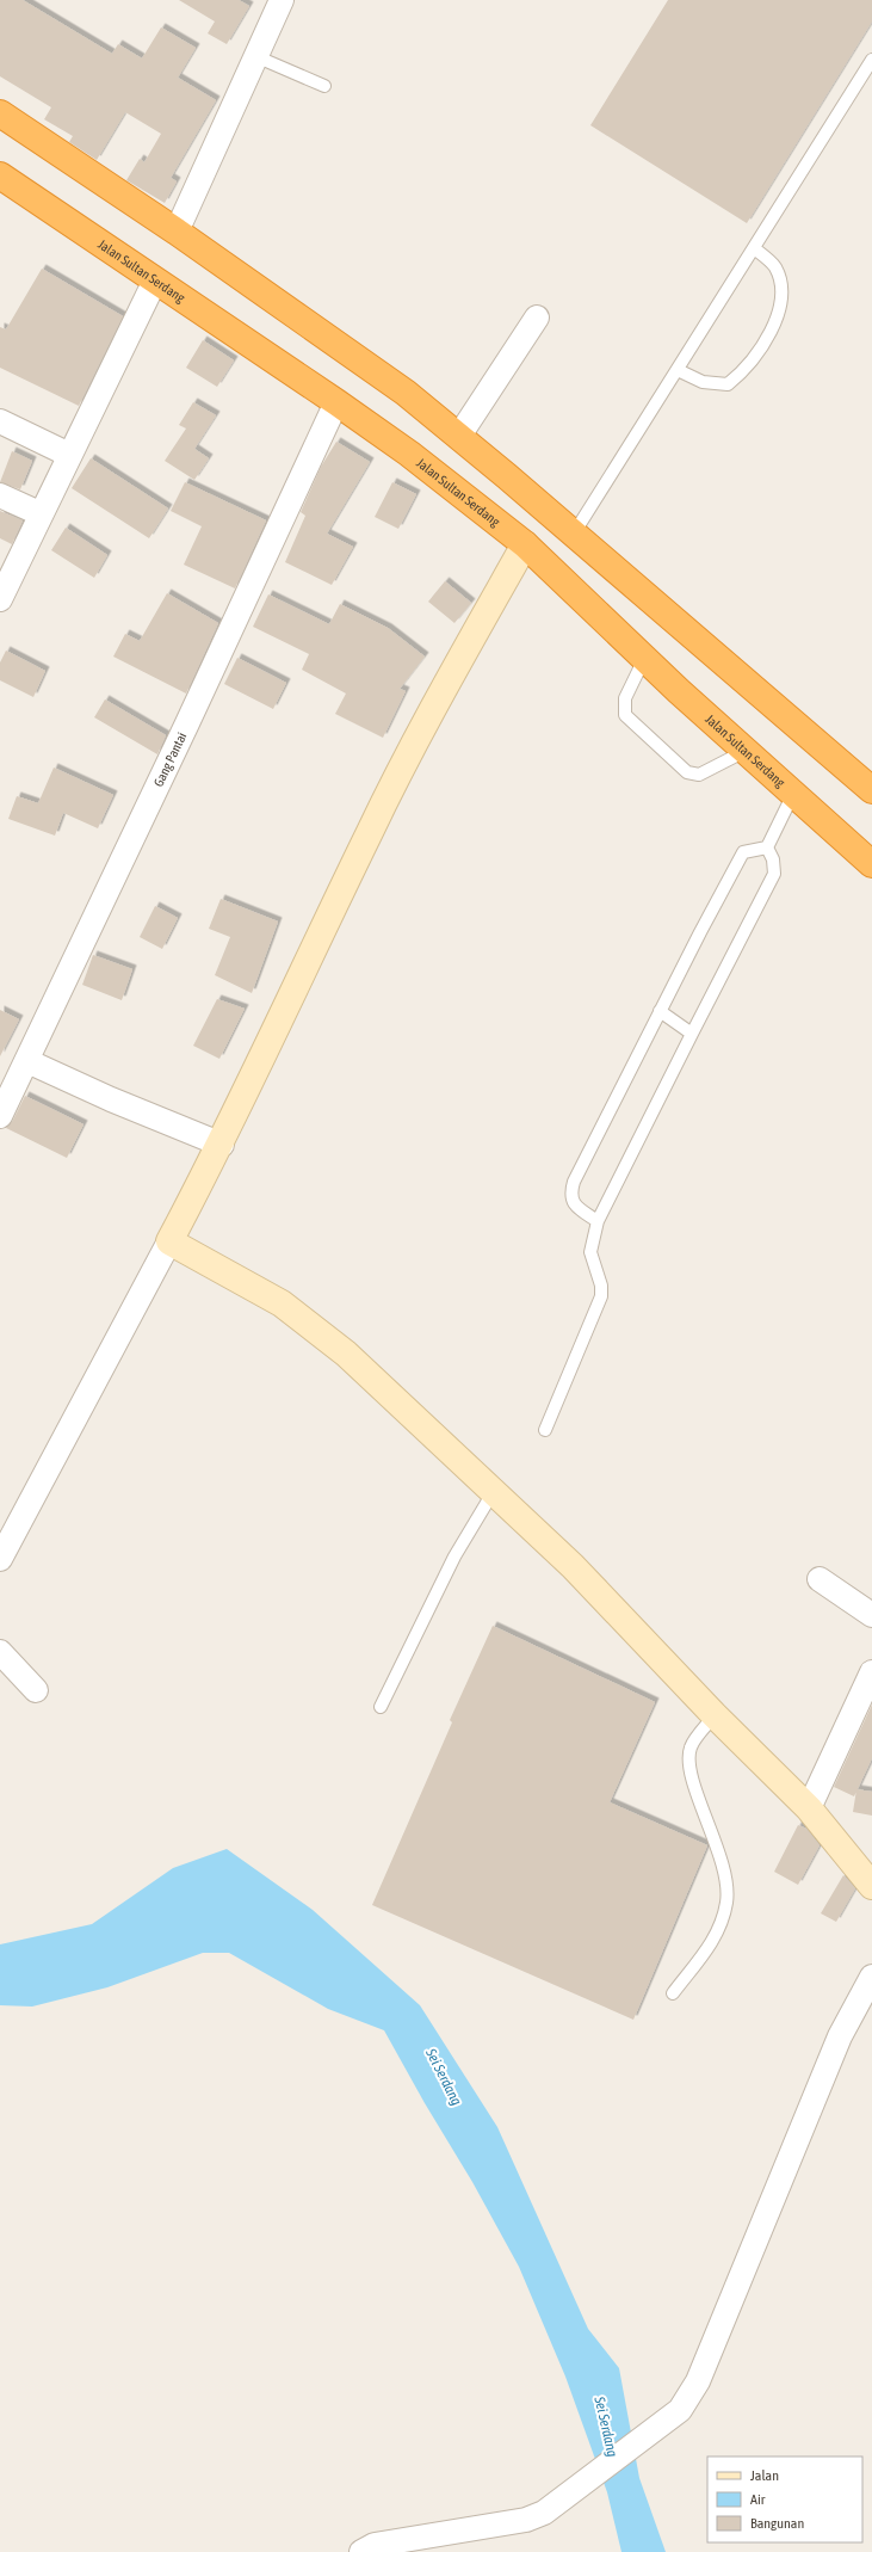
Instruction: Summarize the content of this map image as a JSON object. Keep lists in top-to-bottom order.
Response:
{
  "streets": {
    "highway": ["Jalan Sultan Serdang"],
    "street": ["Gang Pantai"]
  },
  "crossings": [
    ["Jalan Sultan Serdang", "Gang Pantai"]
  ],
  "water": ["Sei Serdang"],
  "legend": ["Jalan", "Air", "Bangunan"]
}
